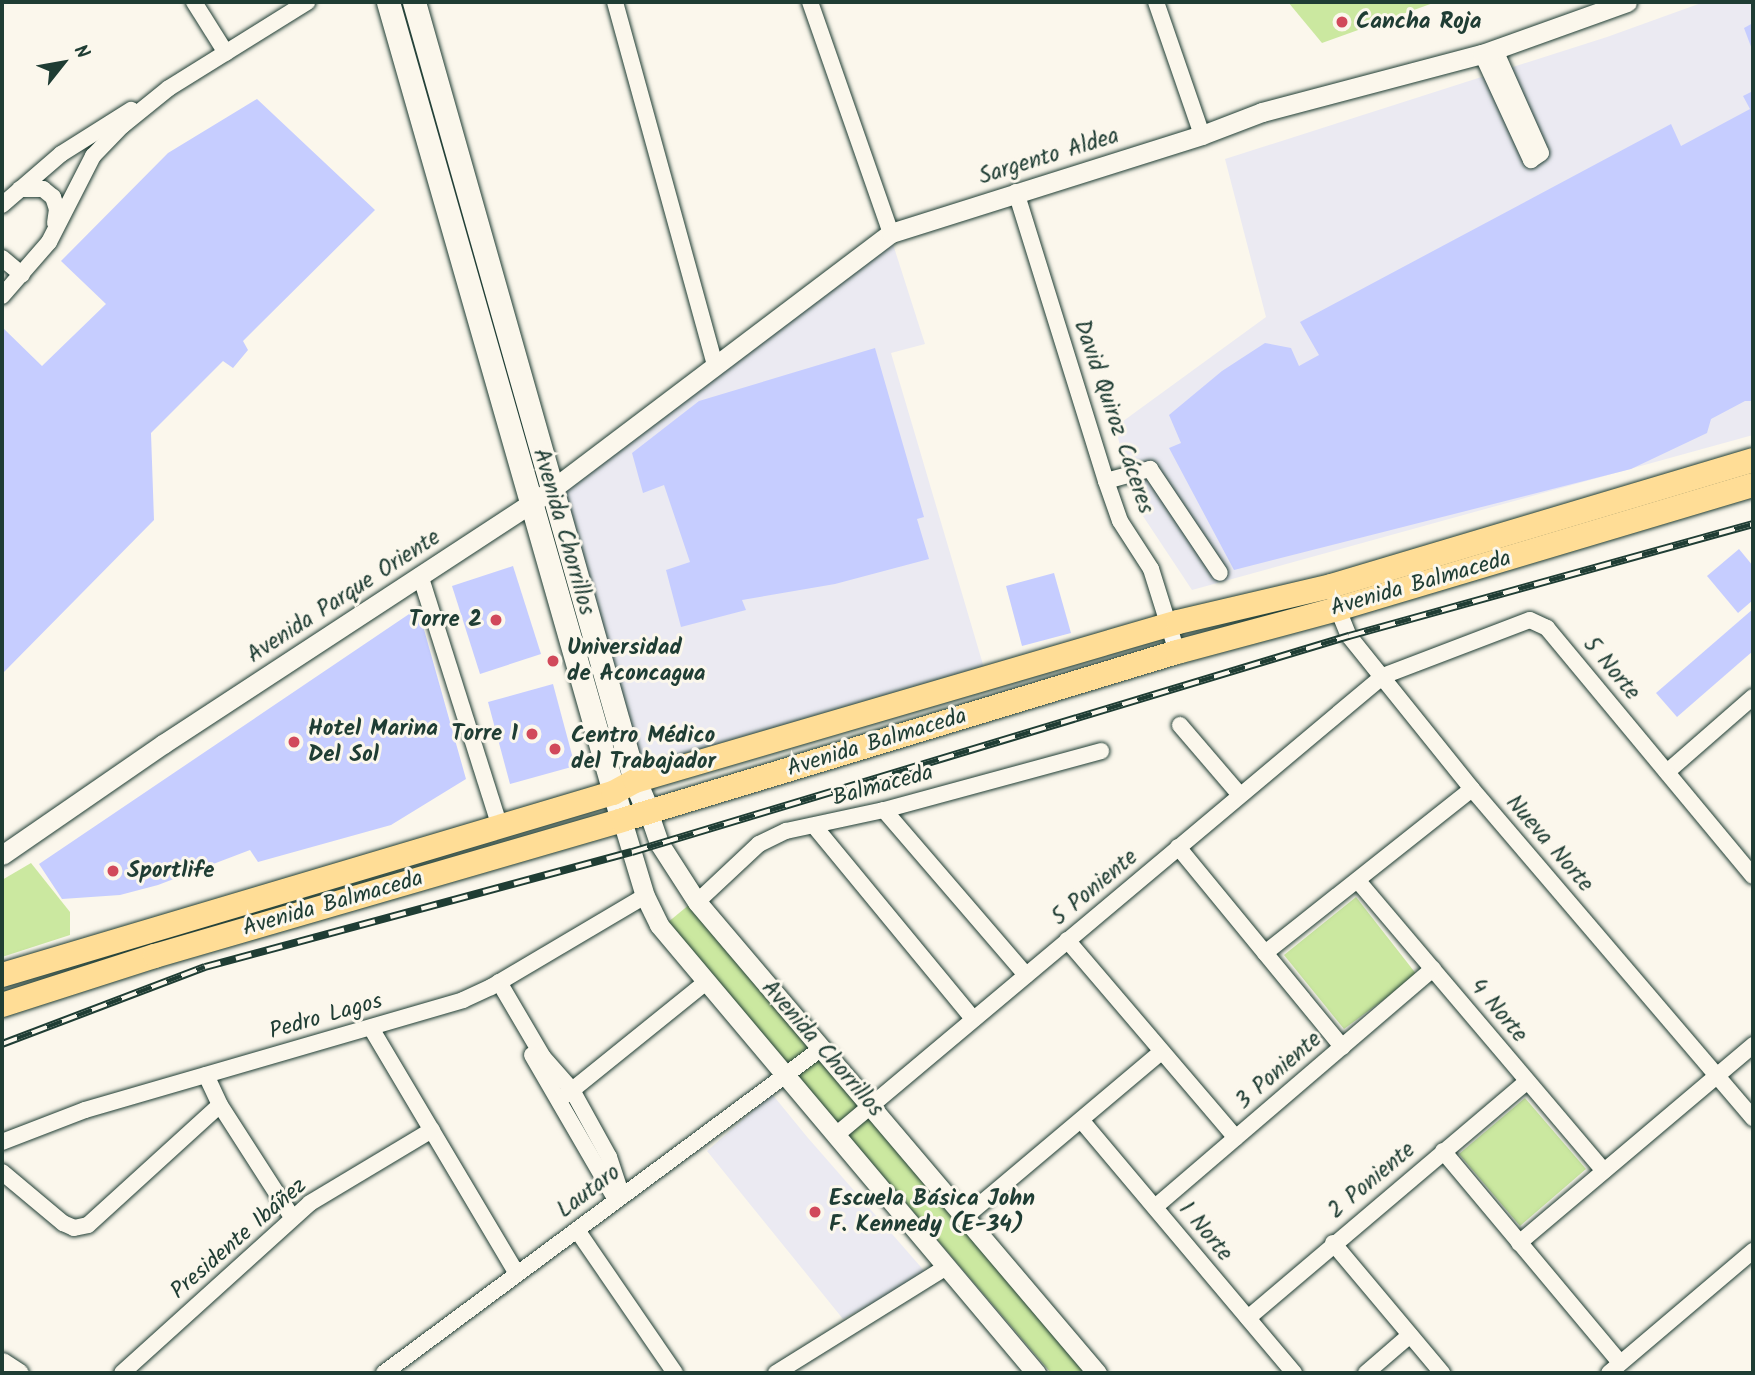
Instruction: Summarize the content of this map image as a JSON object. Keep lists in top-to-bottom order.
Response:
{
  "streets": {
    "main road": ["Avenida Chorrillos", "Avenida Balmaceda"],
    "street": [
      "Sargento Aldea",
      "David Quiroz Cáceres",
      "Avenida Parque Oriente",
      "5 Norte",
      "Balmaceda",
      "Nueva Norte",
      "5 Poniente",
      "4 Norte",
      "Pedro Lagos",
      "3 Poniente",
      "2 Poniente",
      "Lautaro",
      "1 Norte",
      "Presidente Ibáñez"
    ]
  },
  "crossings": [
    ["Sargento Aldea", "David Quiroz Cáceres"],
    ["Sargento Aldea", "Avenida Chorrillos"],
    ["Sargento Aldea", "Avenida Parque Oriente"],
    ["David Quiroz Cáceres", "Avenida Balmaceda"],
    ["Avenida Chorrillos", "Avenida Balmaceda"],
    ["Avenida Chorrillos", "Avenida Parque Oriente"],
    ["Avenida Chorrillos", "Balmaceda"],
    ["Avenida Chorrillos", "5 Poniente"],
    ["Avenida Chorrillos", "Pedro Lagos"],
    ["Avenida Chorrillos", "Lautaro"],
    ["Avenida Balmaceda", "Nueva Norte"],
    ["5 Norte", "Nueva Norte"],
    ["5 Norte", "5 Poniente"],
    ["Nueva Norte", "5 Poniente"],
    ["4 Norte", "3 Poniente"],
    ["4 Norte", "2 Poniente"],
    ["3 Poniente", "1 Norte"],
    ["2 Poniente", "1 Norte"]
  ],
  "places": [
    "Cancha Roja",
    "Torre 2",
    "Universidad de Aconcagua",
    "Torre 1",
    "Hotel Marina Del Sol",
    "Centro Médico del Trabajador",
    "Sportlife",
    "Escuela Básica John F. Kennedy (E-34)"
  ],
  "north": "top right"
}
